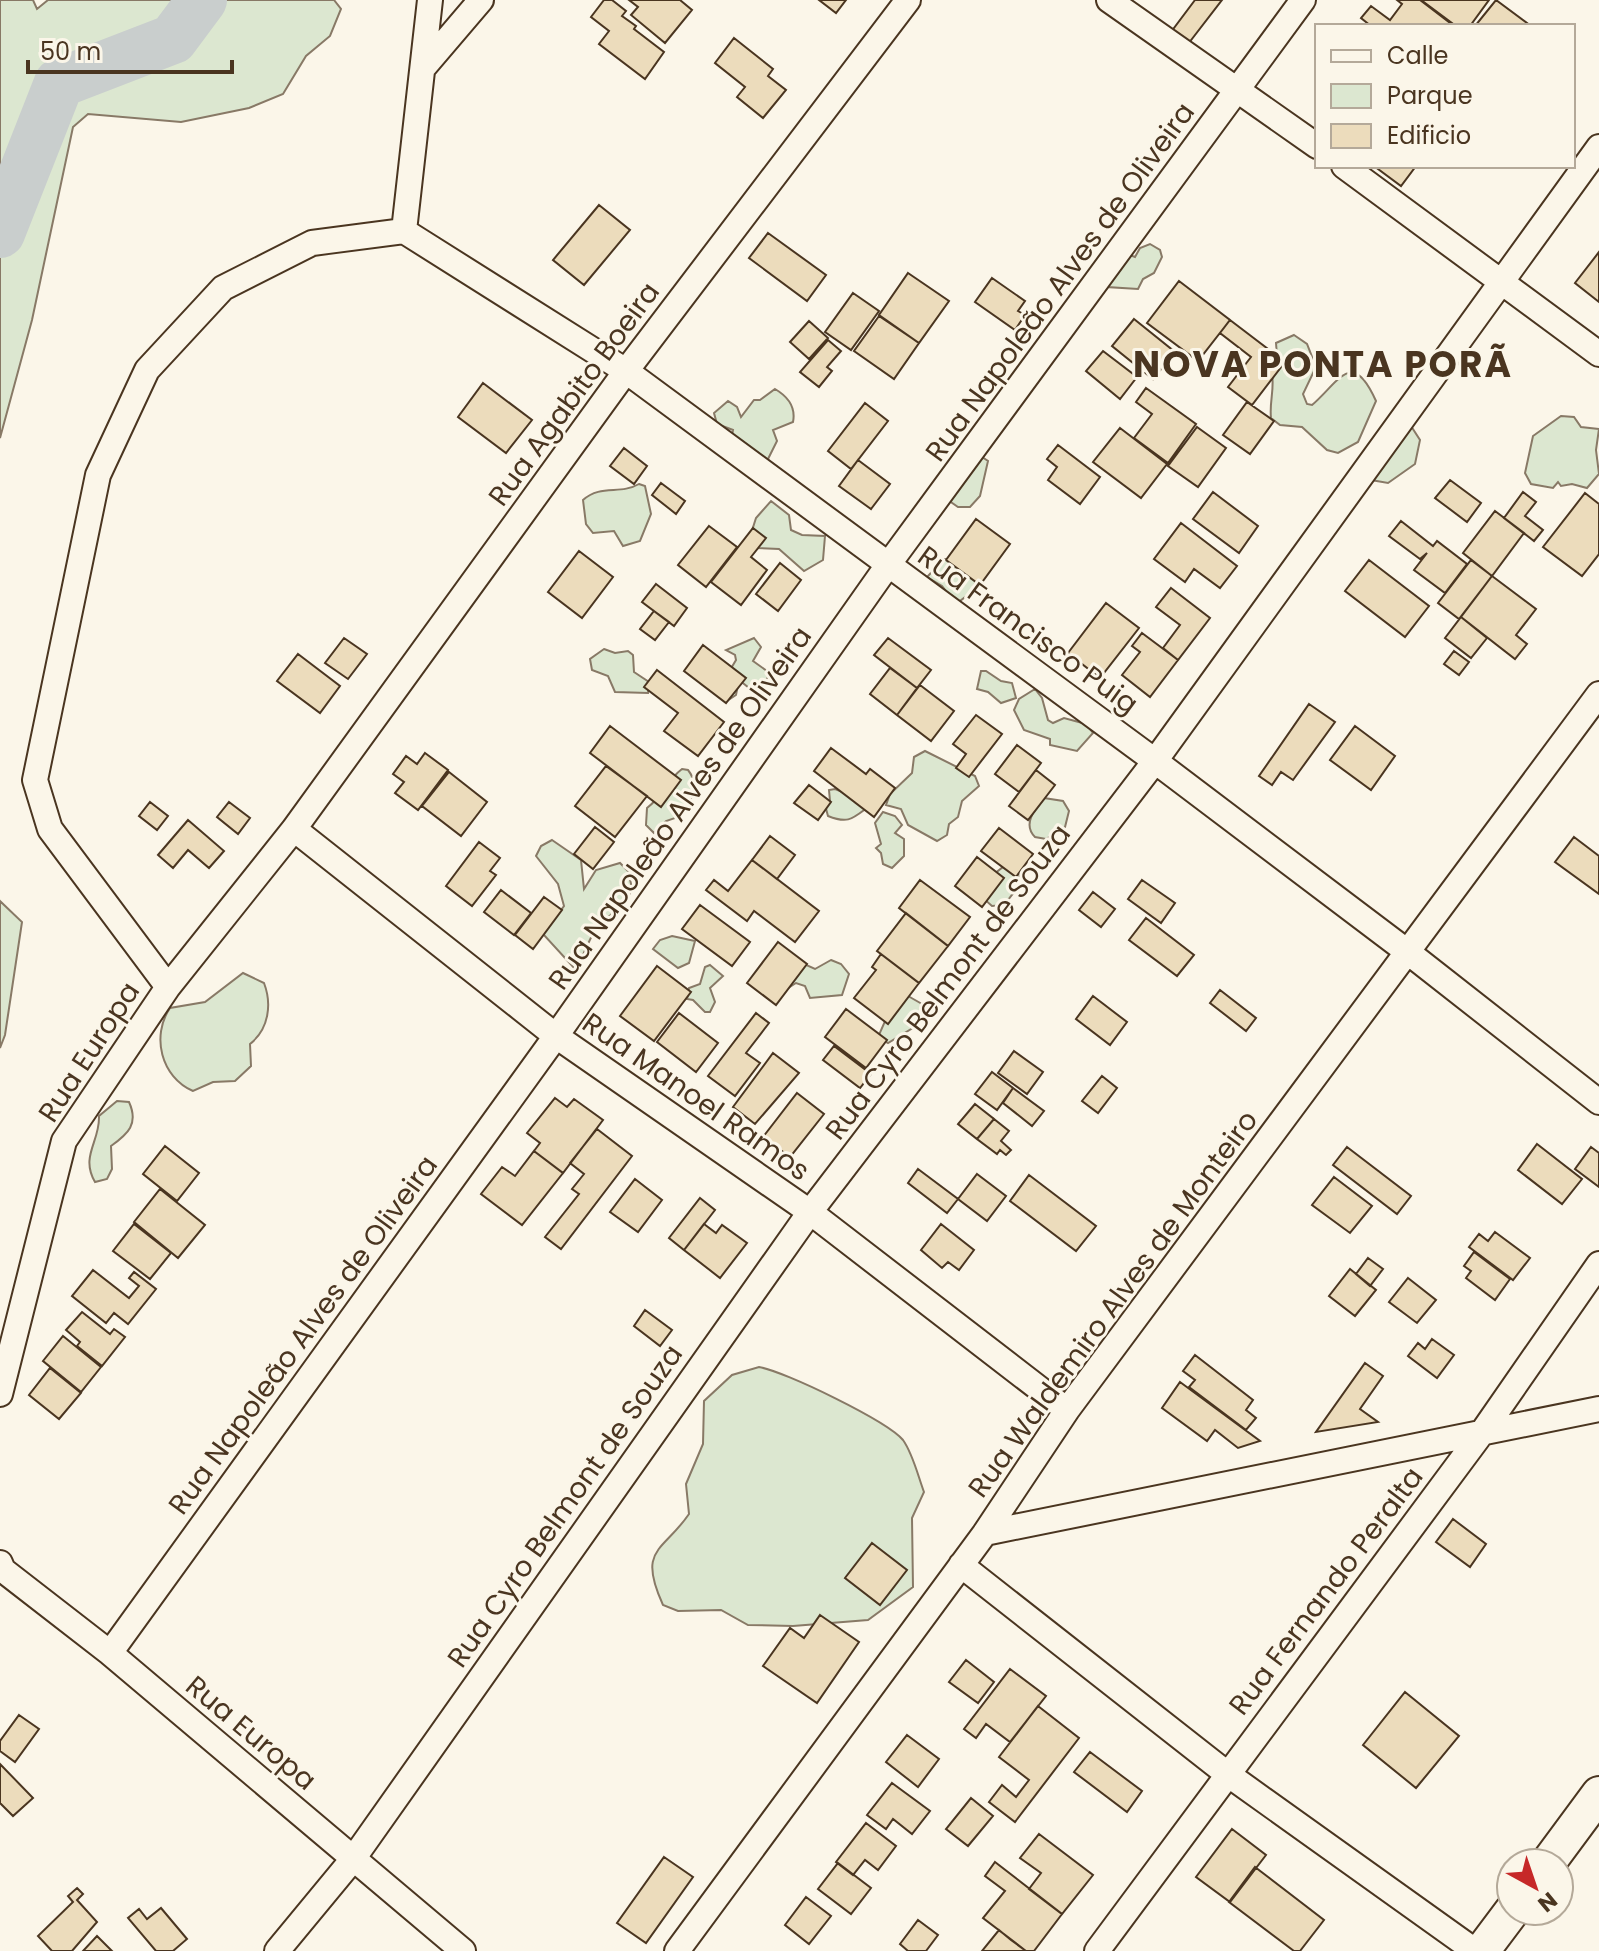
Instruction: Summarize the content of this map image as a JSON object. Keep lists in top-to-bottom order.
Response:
{
  "streets": {
    "street": [
      "Rua Napoleão Alves de Oliveira",
      "Rua Agabito Boeira",
      "Rua Francisco Puig",
      "Rua Cyro Belmont de Souza",
      "Rua Europa",
      "Rua Manoel Ramos",
      "Rua Waldemiro Alves de Monteiro",
      "Rua Fernando Peralta"
    ]
  },
  "crossings": [
    ["Rua Napoleão Alves de Oliveira", "Rua Francisco Puig"],
    ["Rua Napoleão Alves de Oliveira", "Rua Europa"],
    ["Rua Napoleão Alves de Oliveira", "Rua Manoel Ramos"],
    ["Rua Agabito Boeira", "Rua Francisco Puig"],
    ["Rua Agabito Boeira", "Rua Europa"],
    ["Rua Agabito Boeira", "Rua Manoel Ramos"],
    ["Rua Francisco Puig", "Rua Cyro Belmont de Souza"],
    ["Rua Francisco Puig", "Rua Waldemiro Alves de Monteiro"],
    ["Rua Cyro Belmont de Souza", "Rua Europa"],
    ["Rua Cyro Belmont de Souza", "Rua Manoel Ramos"],
    ["Rua Europa", "Rua Manoel Ramos"],
    ["Rua Manoel Ramos", "Rua Waldemiro Alves de Monteiro"]
  ],
  "districts": ["NOVA PONTA PORÃ"],
  "legend": ["Calle", "Parque", "Edificio"],
  "scale_bar": "50 m",
  "north": "bottom right"
}
